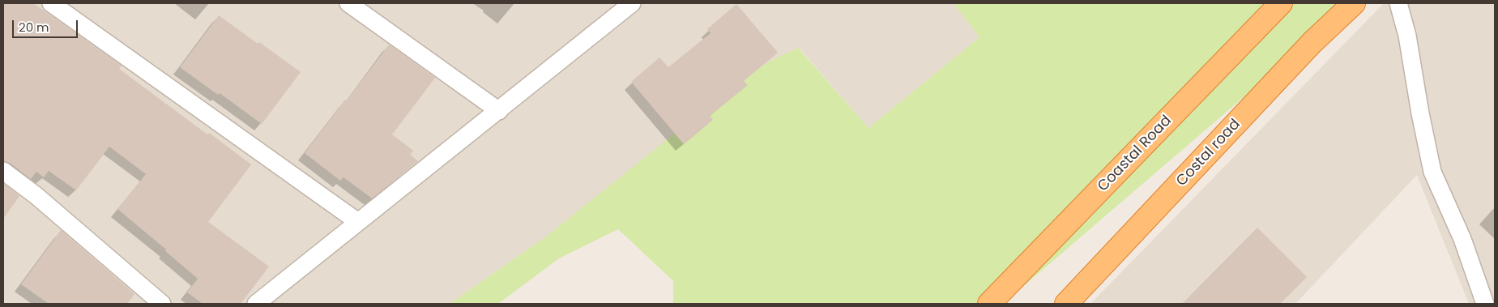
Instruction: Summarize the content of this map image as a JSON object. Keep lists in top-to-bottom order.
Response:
{
  "streets": {
    "highway": ["Costal road", "Coastal Road"]
  },
  "scale_bar": "20 m"
}
